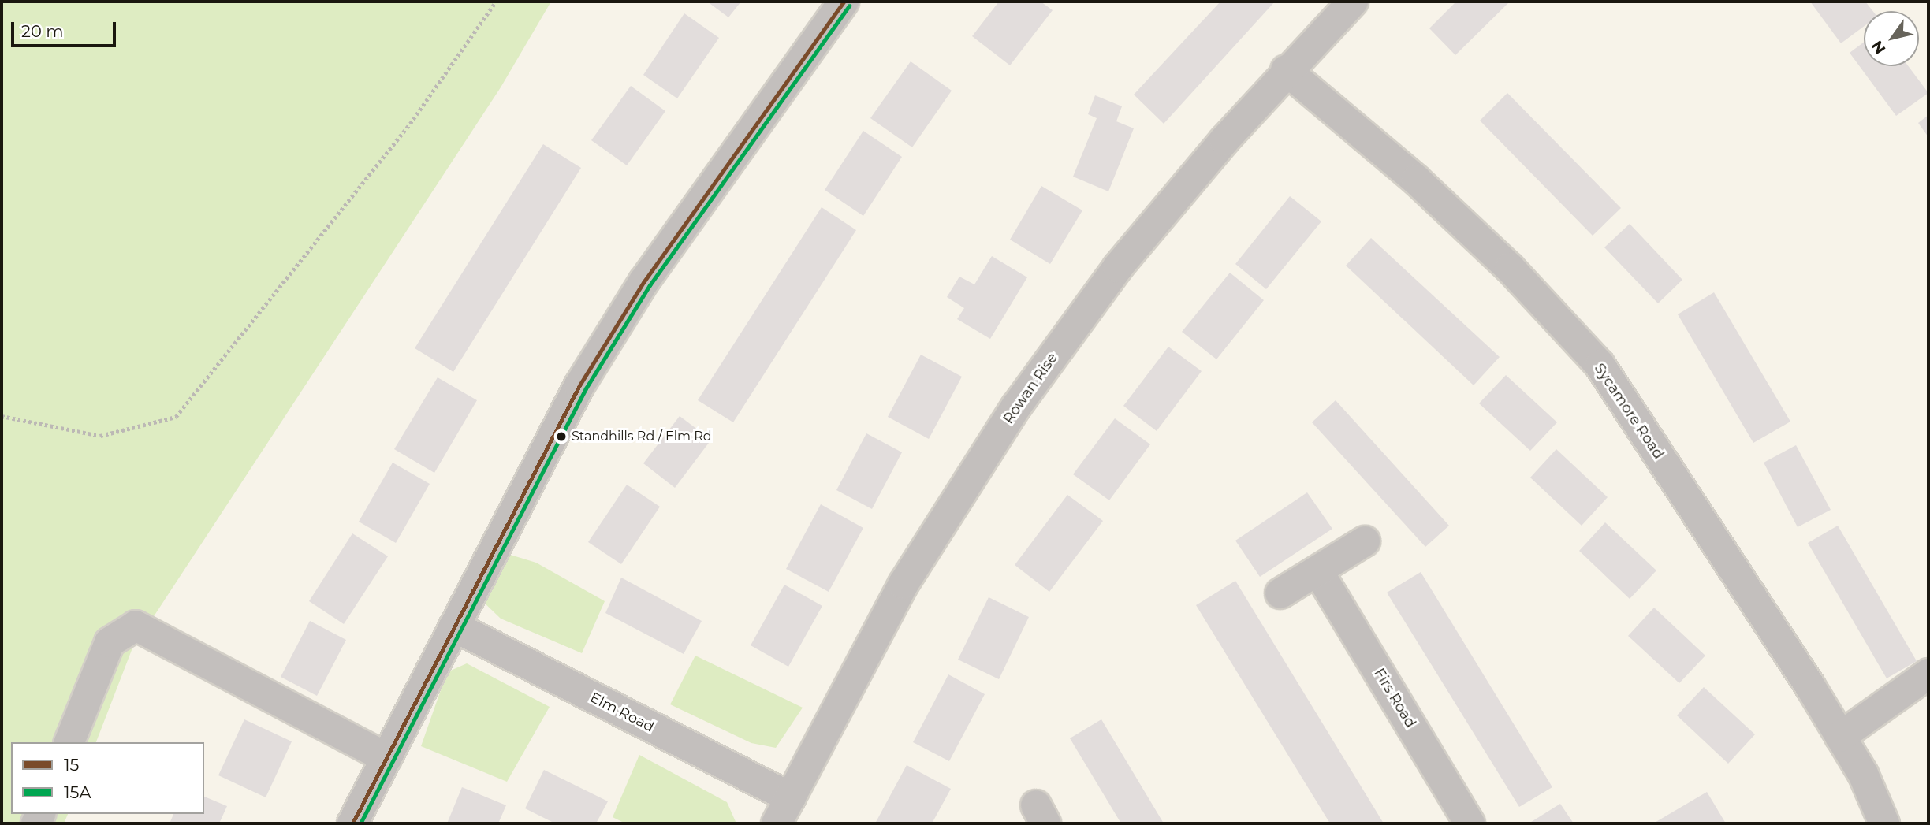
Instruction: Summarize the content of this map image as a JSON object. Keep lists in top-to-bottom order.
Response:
{
  "streets": {
    "street": [
      "Rowan Rise",
      "Sycamore Road",
      "Firs Road",
      "Elm Road"
    ]
  },
  "crossings": [
    ["Rowan Rise", "Sycamore Road"],
    ["Rowan Rise", "Elm Road"]
  ],
  "places": ["Standhills Rd / Elm Rd"],
  "lines": ["transit line 15", "transit line 15A"],
  "legend": ["15", "15A"],
  "scale_bar": "20 m",
  "north": "bottom left"
}
